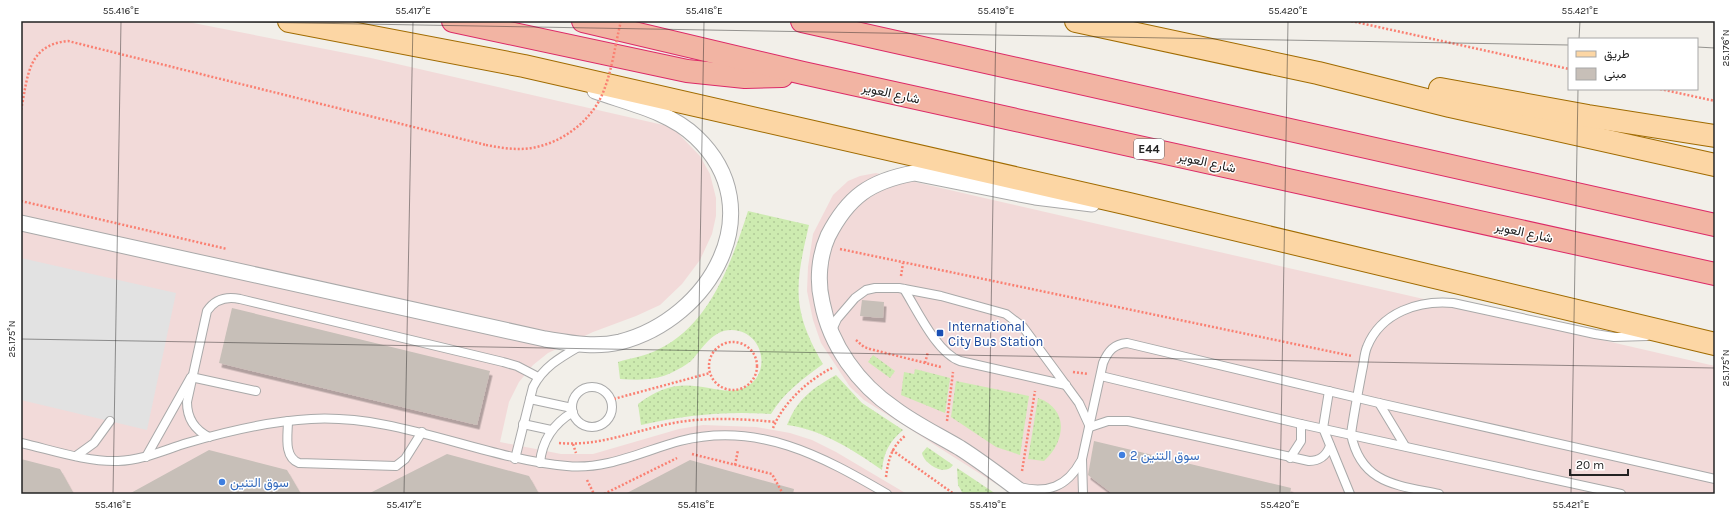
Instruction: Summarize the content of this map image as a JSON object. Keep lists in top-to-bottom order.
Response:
{
  "streets": {
    "highway": ["شارع العوير", "E44"]
  },
  "places": {
    "transit": ["International City Bus Station"],
    "other": ["سوق التنين 2", "سوق التنين"]
  },
  "legend": ["طريق", "مبنى"],
  "scale_bar": "20 m",
  "coordinates": [
    "55.416°E",
    "55.417°E",
    "55.418°E",
    "55.419°E",
    "55.420°E",
    "55.421°E",
    "25.176°N",
    "25.175°N"
  ]
}
